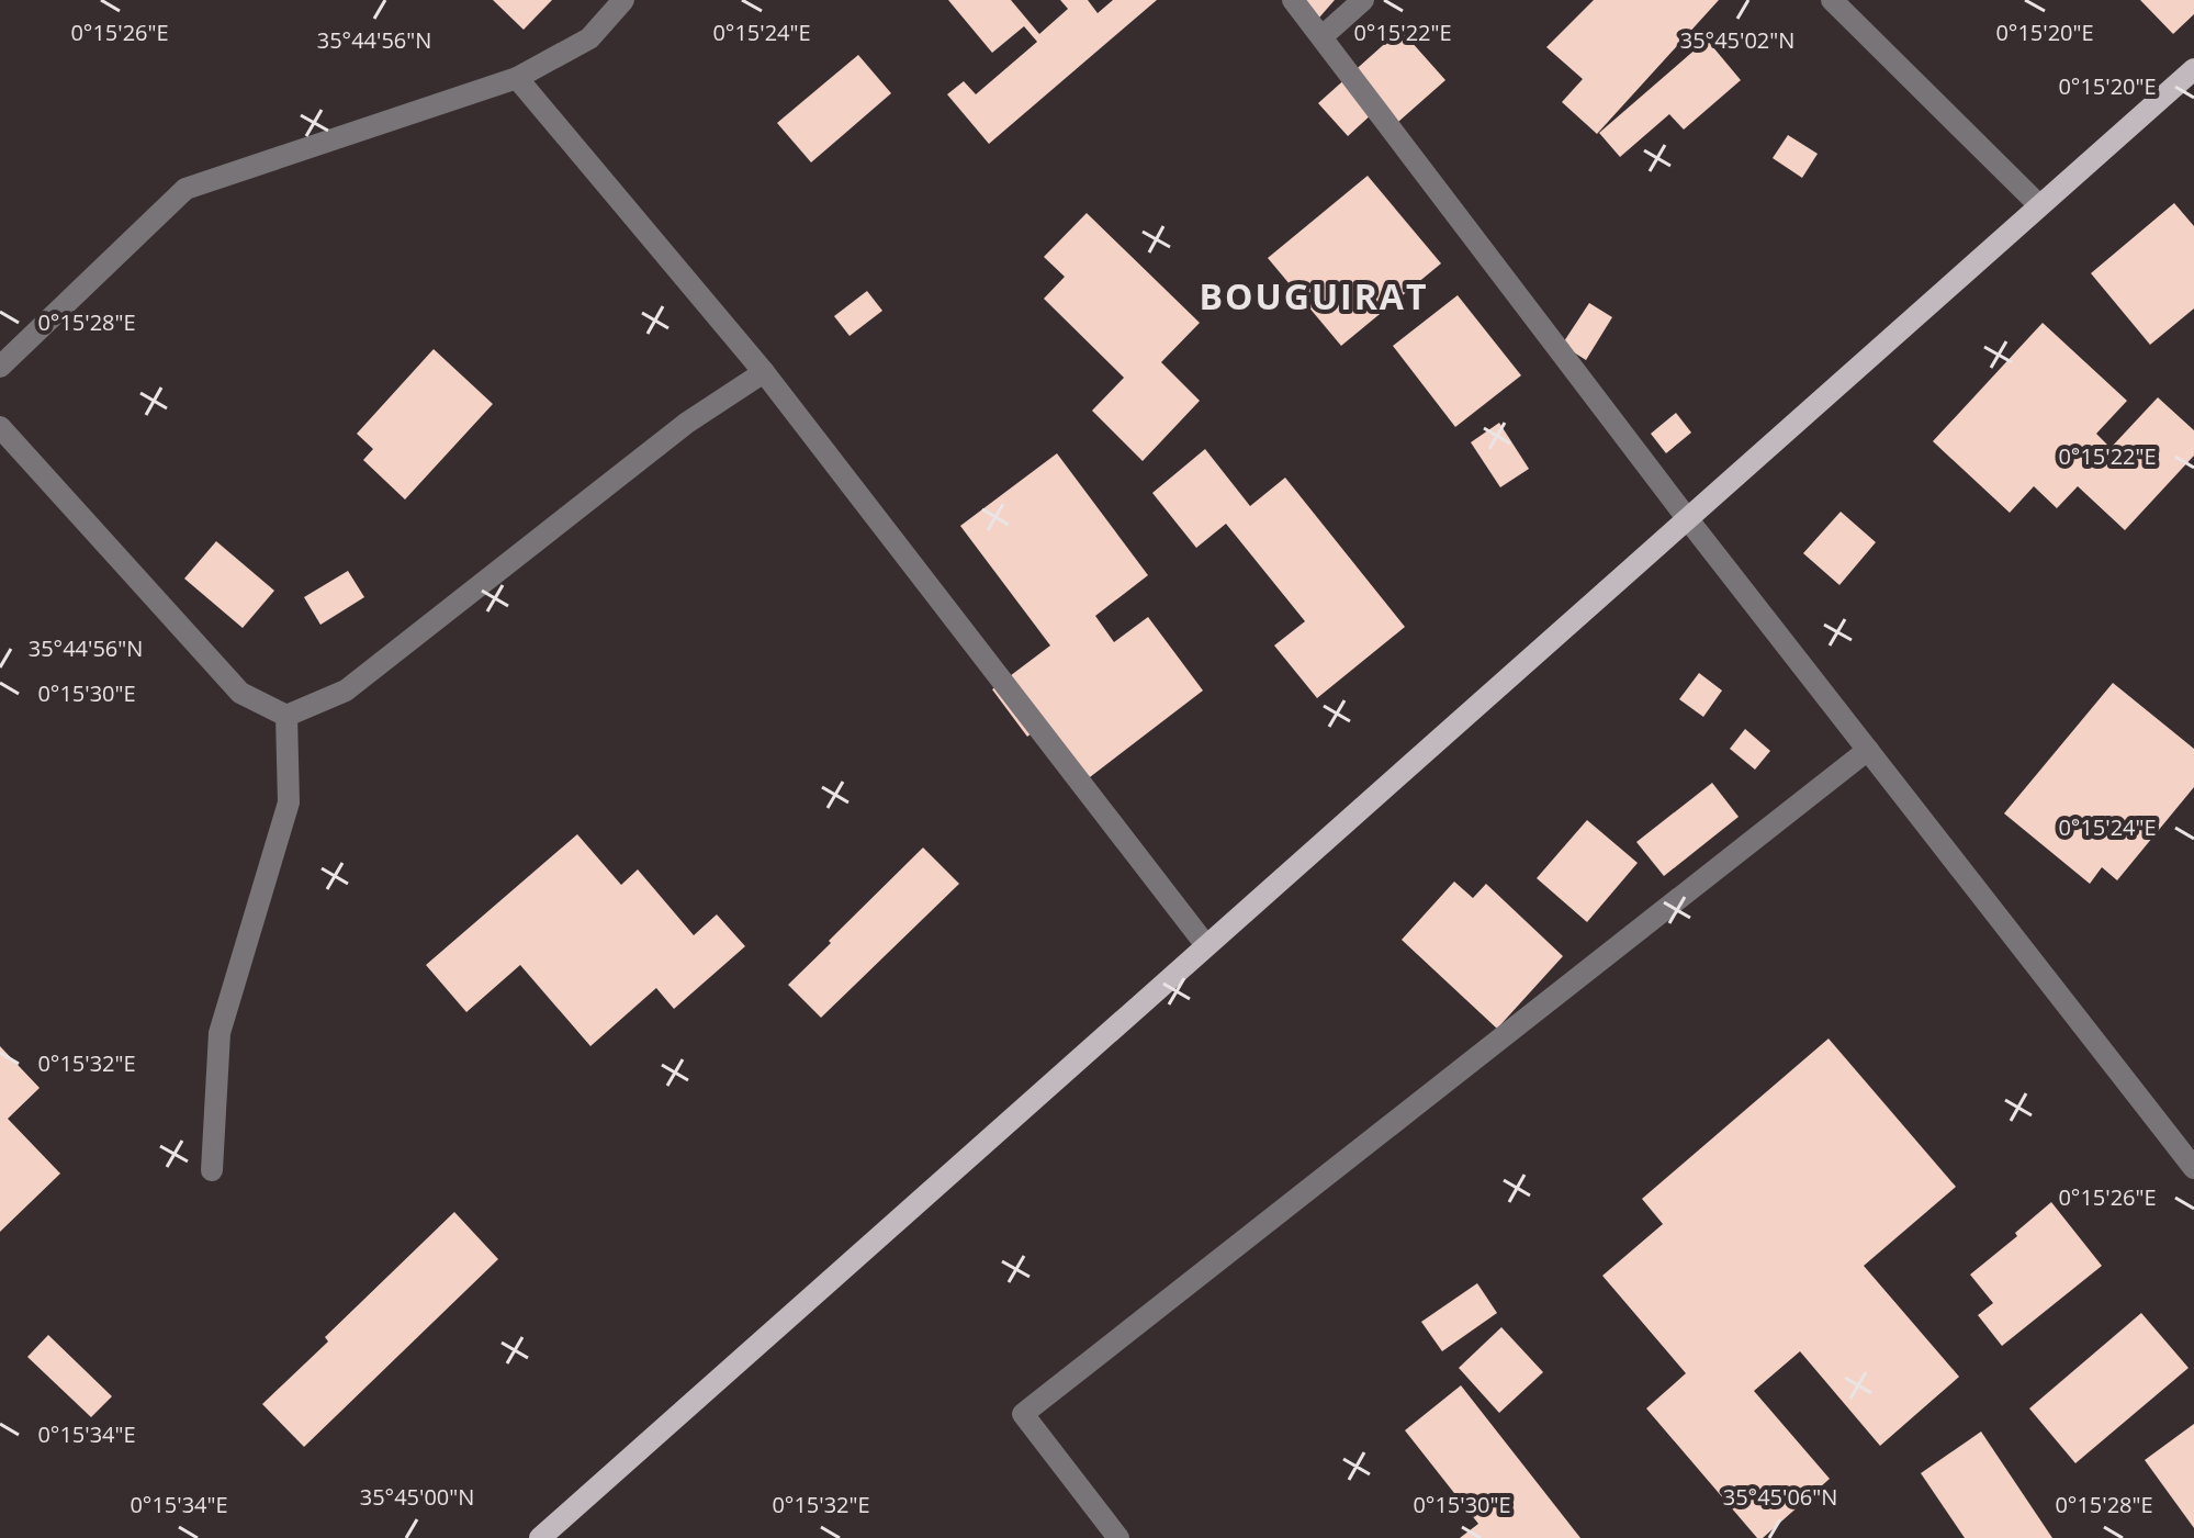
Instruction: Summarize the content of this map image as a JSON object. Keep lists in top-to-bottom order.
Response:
{
  "districts": ["BOUGUIRAT"],
  "coordinates": [
    "0°15'20\"E",
    "0°15'26\"E",
    "0°15'24\"E",
    "0°15'22\"E",
    "35°44'56\"N",
    "35°45'02\"N",
    "0°15'28\"E",
    "0°15'30\"E",
    "0°15'32\"E",
    "0°15'34\"E",
    "35°45'00\"N",
    "35°45'06\"N"
  ]
}
